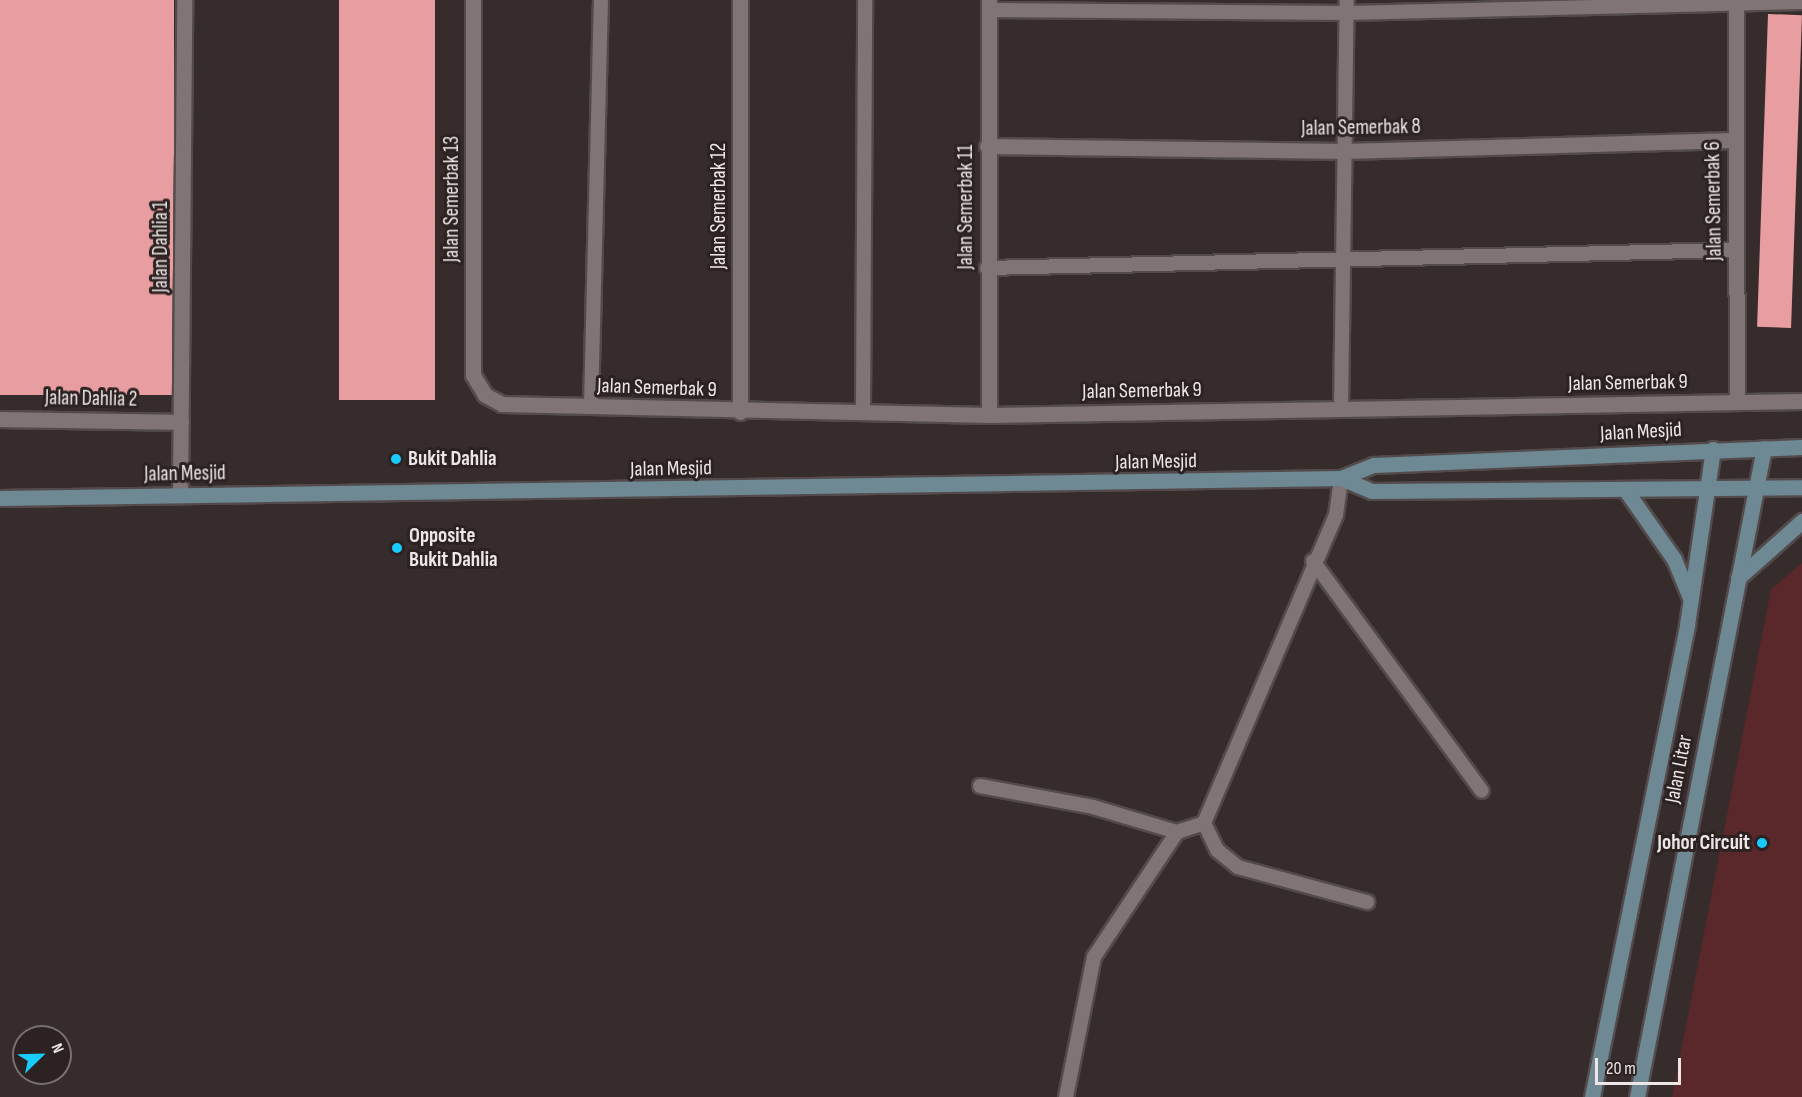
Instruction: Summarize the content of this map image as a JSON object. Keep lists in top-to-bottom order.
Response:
{
  "streets": {
    "main road": ["Jalan Mesjid", "Jalan Litar"],
    "street": [
      "Jalan Semerbak 8",
      "Jalan Semerbak 13",
      "Jalan Semerbak 6",
      "Jalan Semerbak 12",
      "Jalan Semerbak 11",
      "Jalan Dahlia 1",
      "Jalan Semerbak 9",
      "Jalan Dahlia 2"
    ]
  },
  "crossings": [
    ["Jalan Semerbak 8", "Jalan Semerbak 6"],
    ["Jalan Semerbak 8", "Jalan Semerbak 11"],
    ["Jalan Semerbak 13", "Jalan Semerbak 9"],
    ["Jalan Semerbak 6", "Jalan Semerbak 9"],
    ["Jalan Semerbak 12", "Jalan Semerbak 9"],
    ["Jalan Semerbak 11", "Jalan Semerbak 9"],
    ["Jalan Dahlia 1", "Jalan Dahlia 2"],
    ["Jalan Dahlia 1", "Jalan Mesjid"],
    ["Jalan Mesjid", "Jalan Litar"]
  ],
  "places": ["Bukit Dahlia", "Opposite Bukit Dahlia", "Johor Circuit"],
  "scale_bar": "20 m",
  "north": "top right"
}
